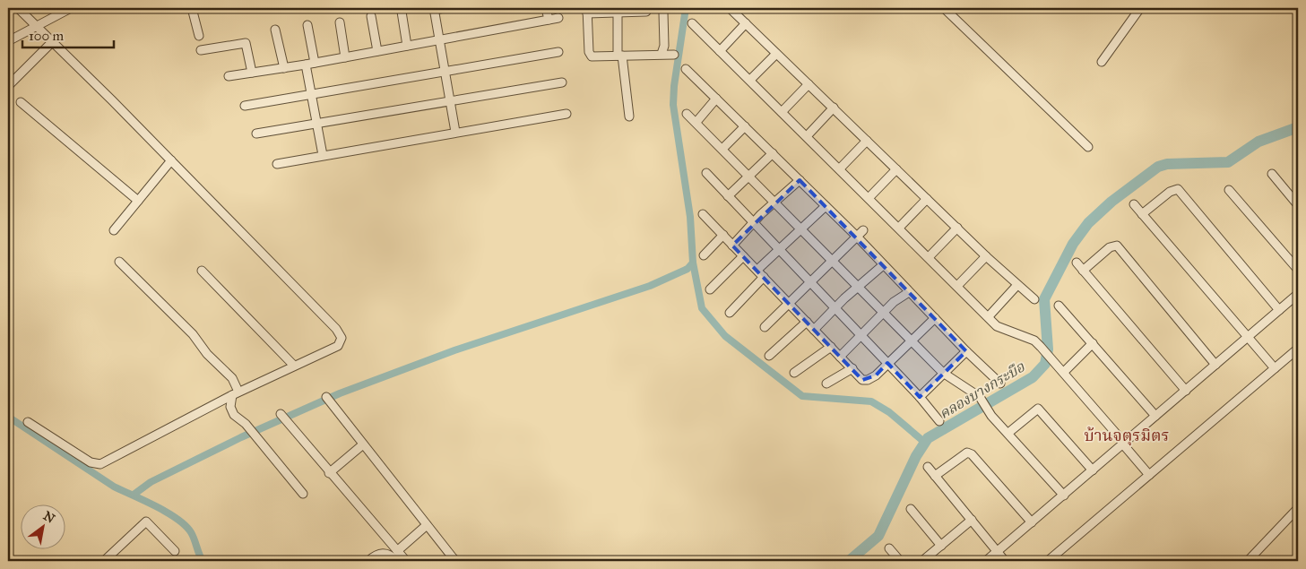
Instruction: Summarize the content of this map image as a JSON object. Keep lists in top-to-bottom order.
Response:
{
  "districts": ["บ้านจตุรมิตร"],
  "water": ["คลองบางกระบือ"],
  "scale_bar": "100 m",
  "north": "top right"
}
